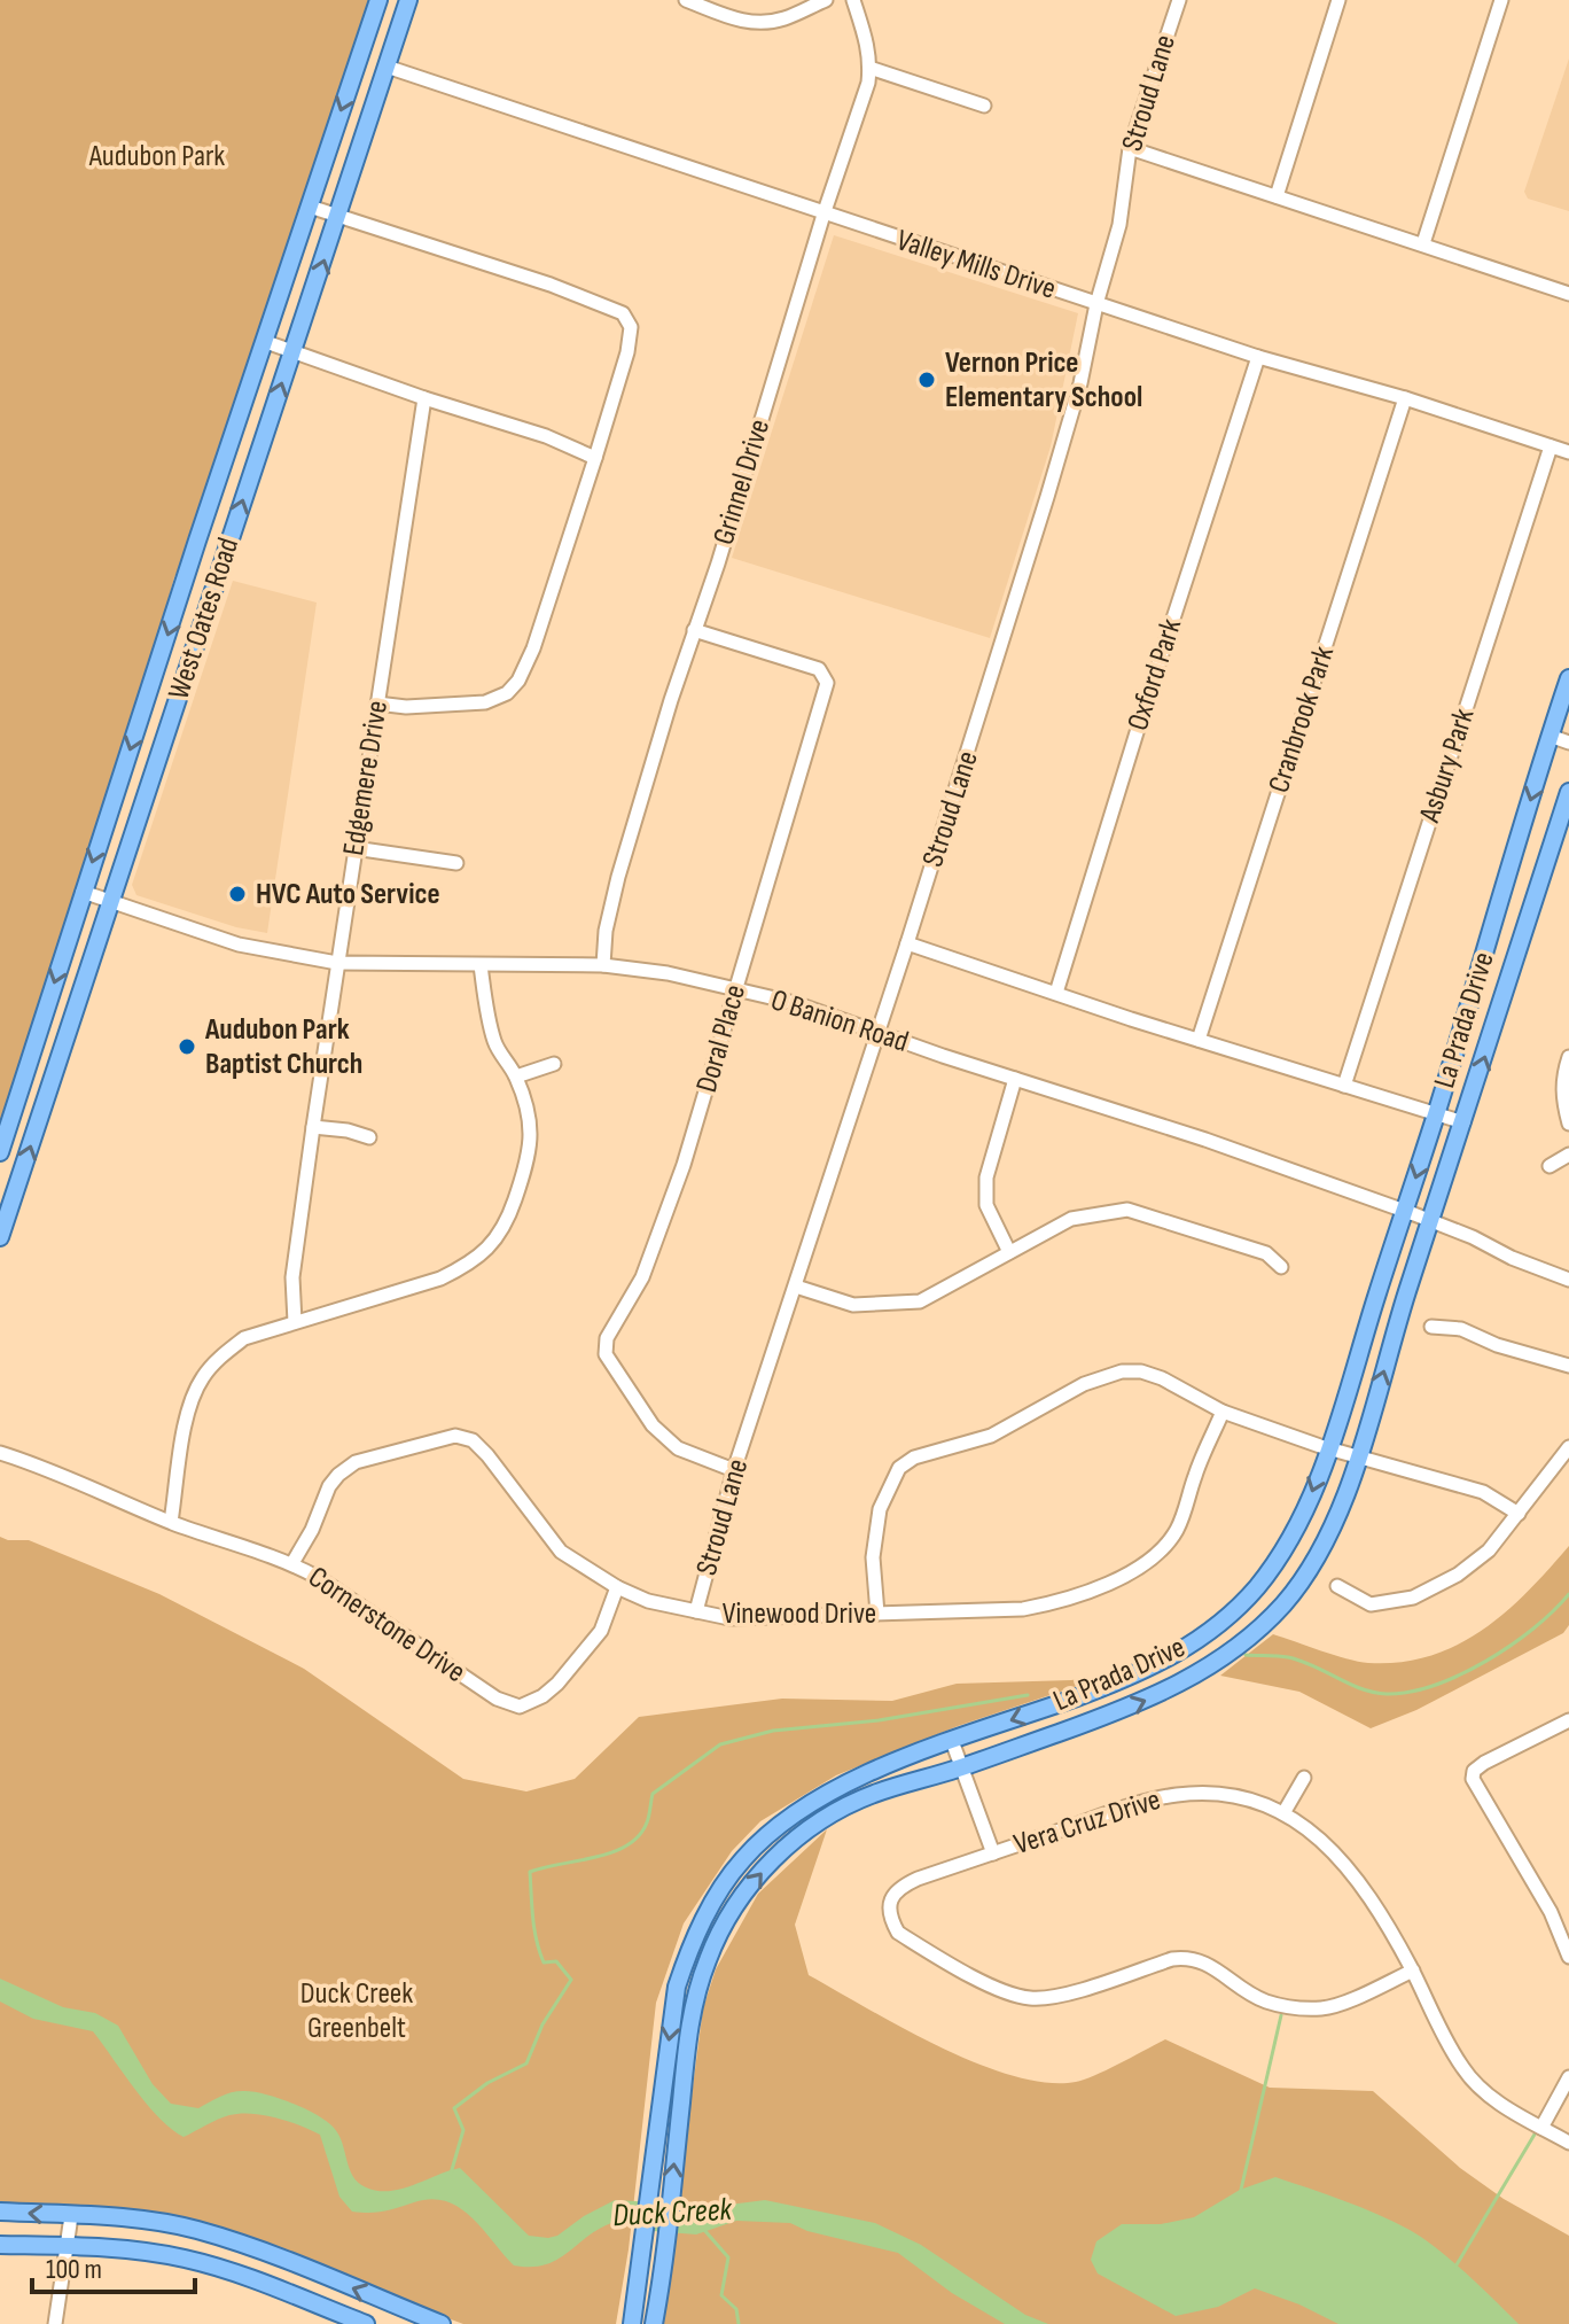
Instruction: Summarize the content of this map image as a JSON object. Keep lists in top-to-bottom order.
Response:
{
  "streets": {
    "main road": ["West Oates Road", "La Prada Drive"],
    "street": [
      "Stroud Lane",
      "Valley Mills Drive",
      "Grinnel Drive",
      "Oxford Park",
      "Cranbrook Park",
      "Asbury Park",
      "Edgemere Drive",
      "O Banion Road",
      "Doral Place",
      "Vinewood Drive",
      "Cornerstone Drive",
      "Vera Cruz Drive"
    ]
  },
  "crossings": [
    ["Stroud Lane", "Valley Mills Drive"],
    ["Stroud Lane", "O Banion Road"],
    ["Stroud Lane", "Doral Place"],
    ["Stroud Lane", "Vinewood Drive"],
    ["Valley Mills Drive", "Grinnel Drive"],
    ["Valley Mills Drive", "West Oates Road"],
    ["Valley Mills Drive", "Oxford Park"],
    ["Valley Mills Drive", "Cranbrook Park"],
    ["Valley Mills Drive", "Asbury Park"],
    ["Grinnel Drive", "O Banion Road"],
    ["Grinnel Drive", "Doral Place"],
    ["West Oates Road", "O Banion Road"],
    ["Edgemere Drive", "O Banion Road"],
    ["La Prada Drive", "O Banion Road"],
    ["O Banion Road", "Doral Place"],
    ["Vinewood Drive", "Cornerstone Drive"]
  ],
  "water": ["Duck Creek"],
  "parks": ["Audubon Park", "Duck Creek Greenbelt"],
  "places": ["Vernon Price Elementary School", "HVC Auto Service", "Audubon Park Baptist Church"],
  "scale_bar": "100 m"
}
